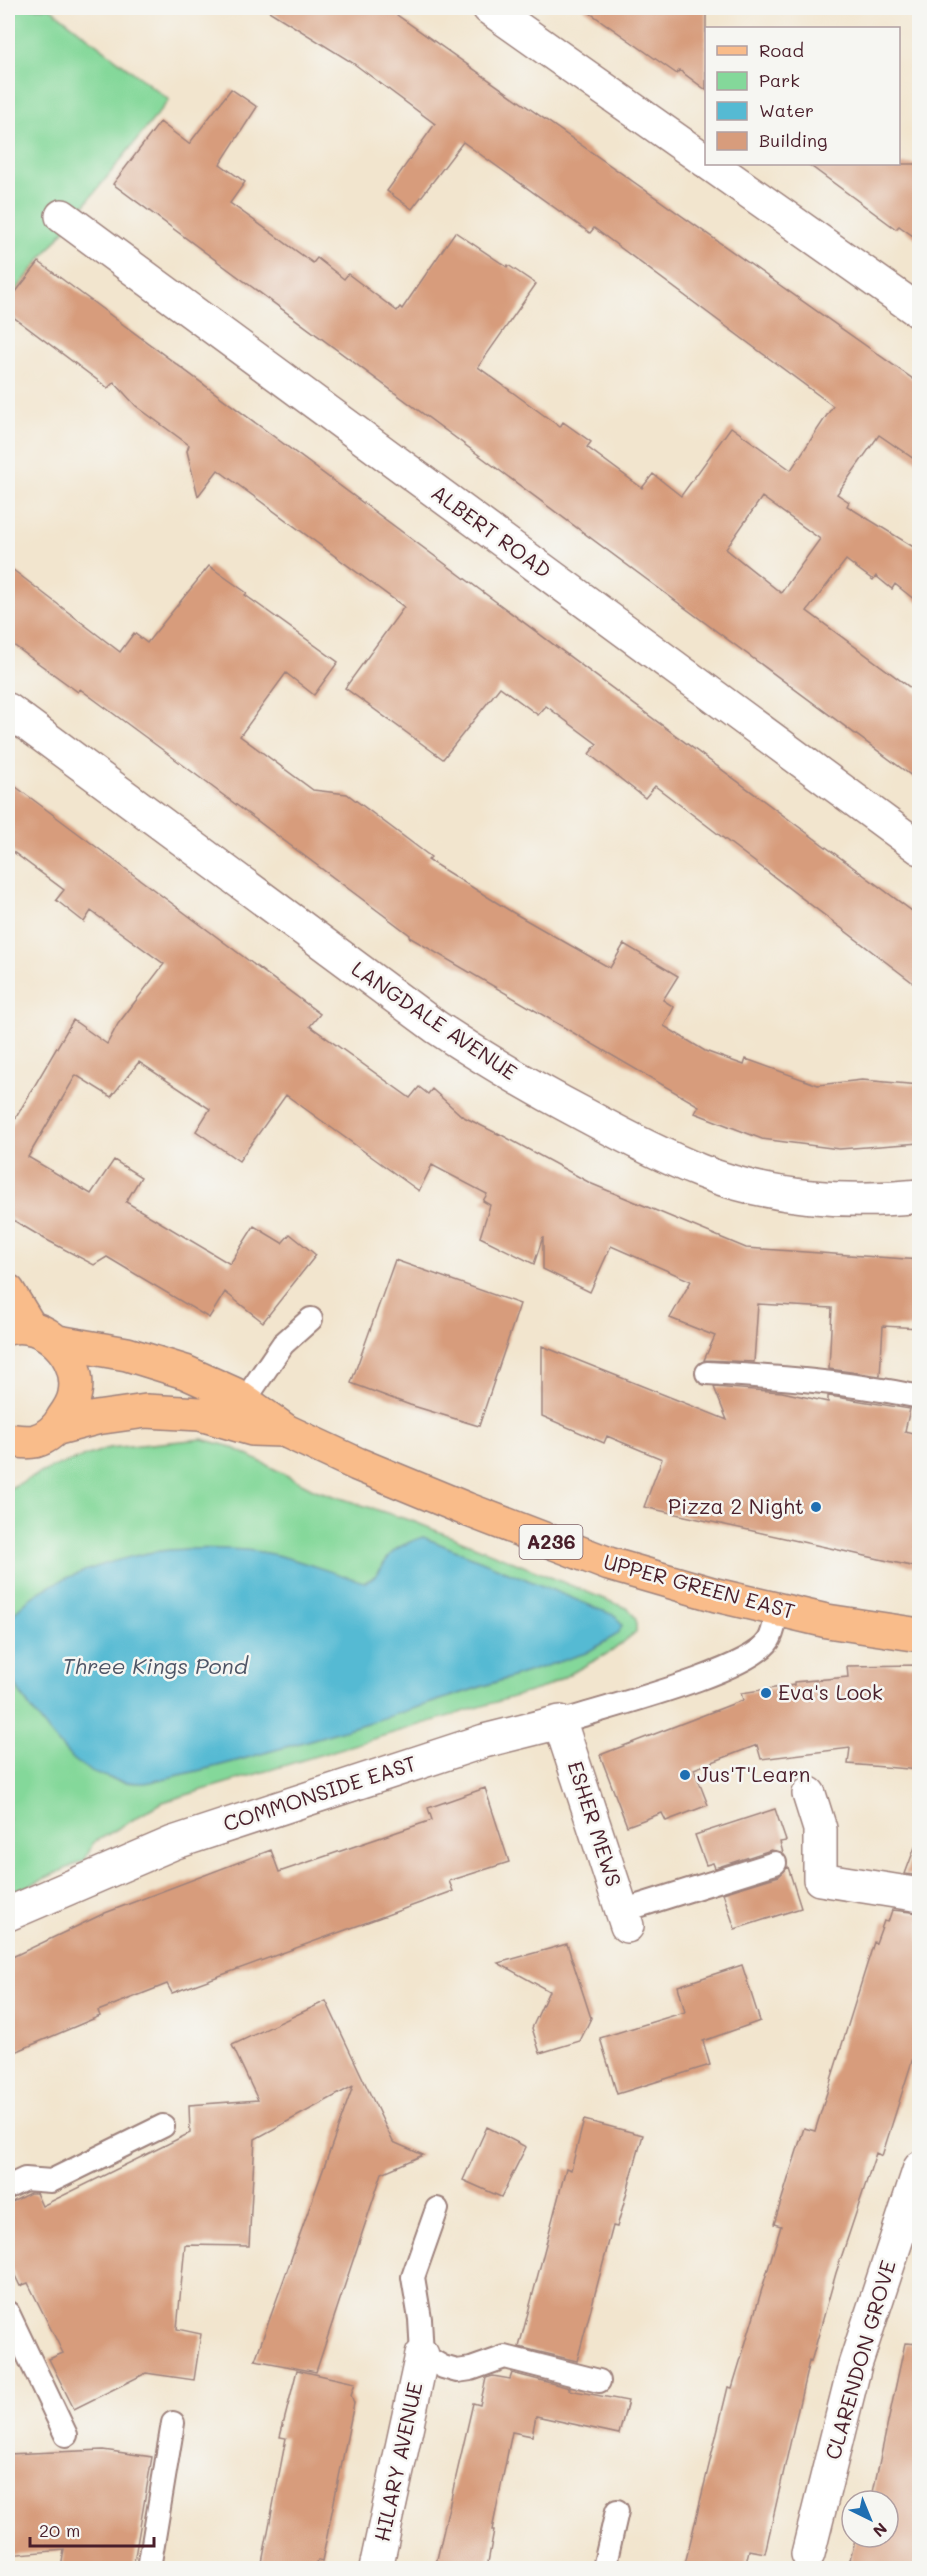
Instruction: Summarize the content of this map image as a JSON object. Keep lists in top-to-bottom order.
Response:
{
  "streets": {
    "main road": ["A236", "UPPER GREEN EAST"],
    "street": [
      "ALBERT ROAD",
      "LANGDALE AVENUE",
      "COMMONSIDE EAST",
      "ESHER MEWS",
      "CLARENDON GROVE",
      "HILARY AVENUE"
    ]
  },
  "crossings": [
    ["UPPER GREEN EAST", "COMMONSIDE EAST"],
    ["COMMONSIDE EAST", "ESHER MEWS"]
  ],
  "water": ["Three Kings Pond"],
  "places": ["Pizza 2 Night", "Eva's Look", "Jus'T'Learn"],
  "legend": [
    "Road",
    "Park",
    "Water",
    "Building"
  ],
  "scale_bar": "20 m",
  "north": "bottom right"
}
